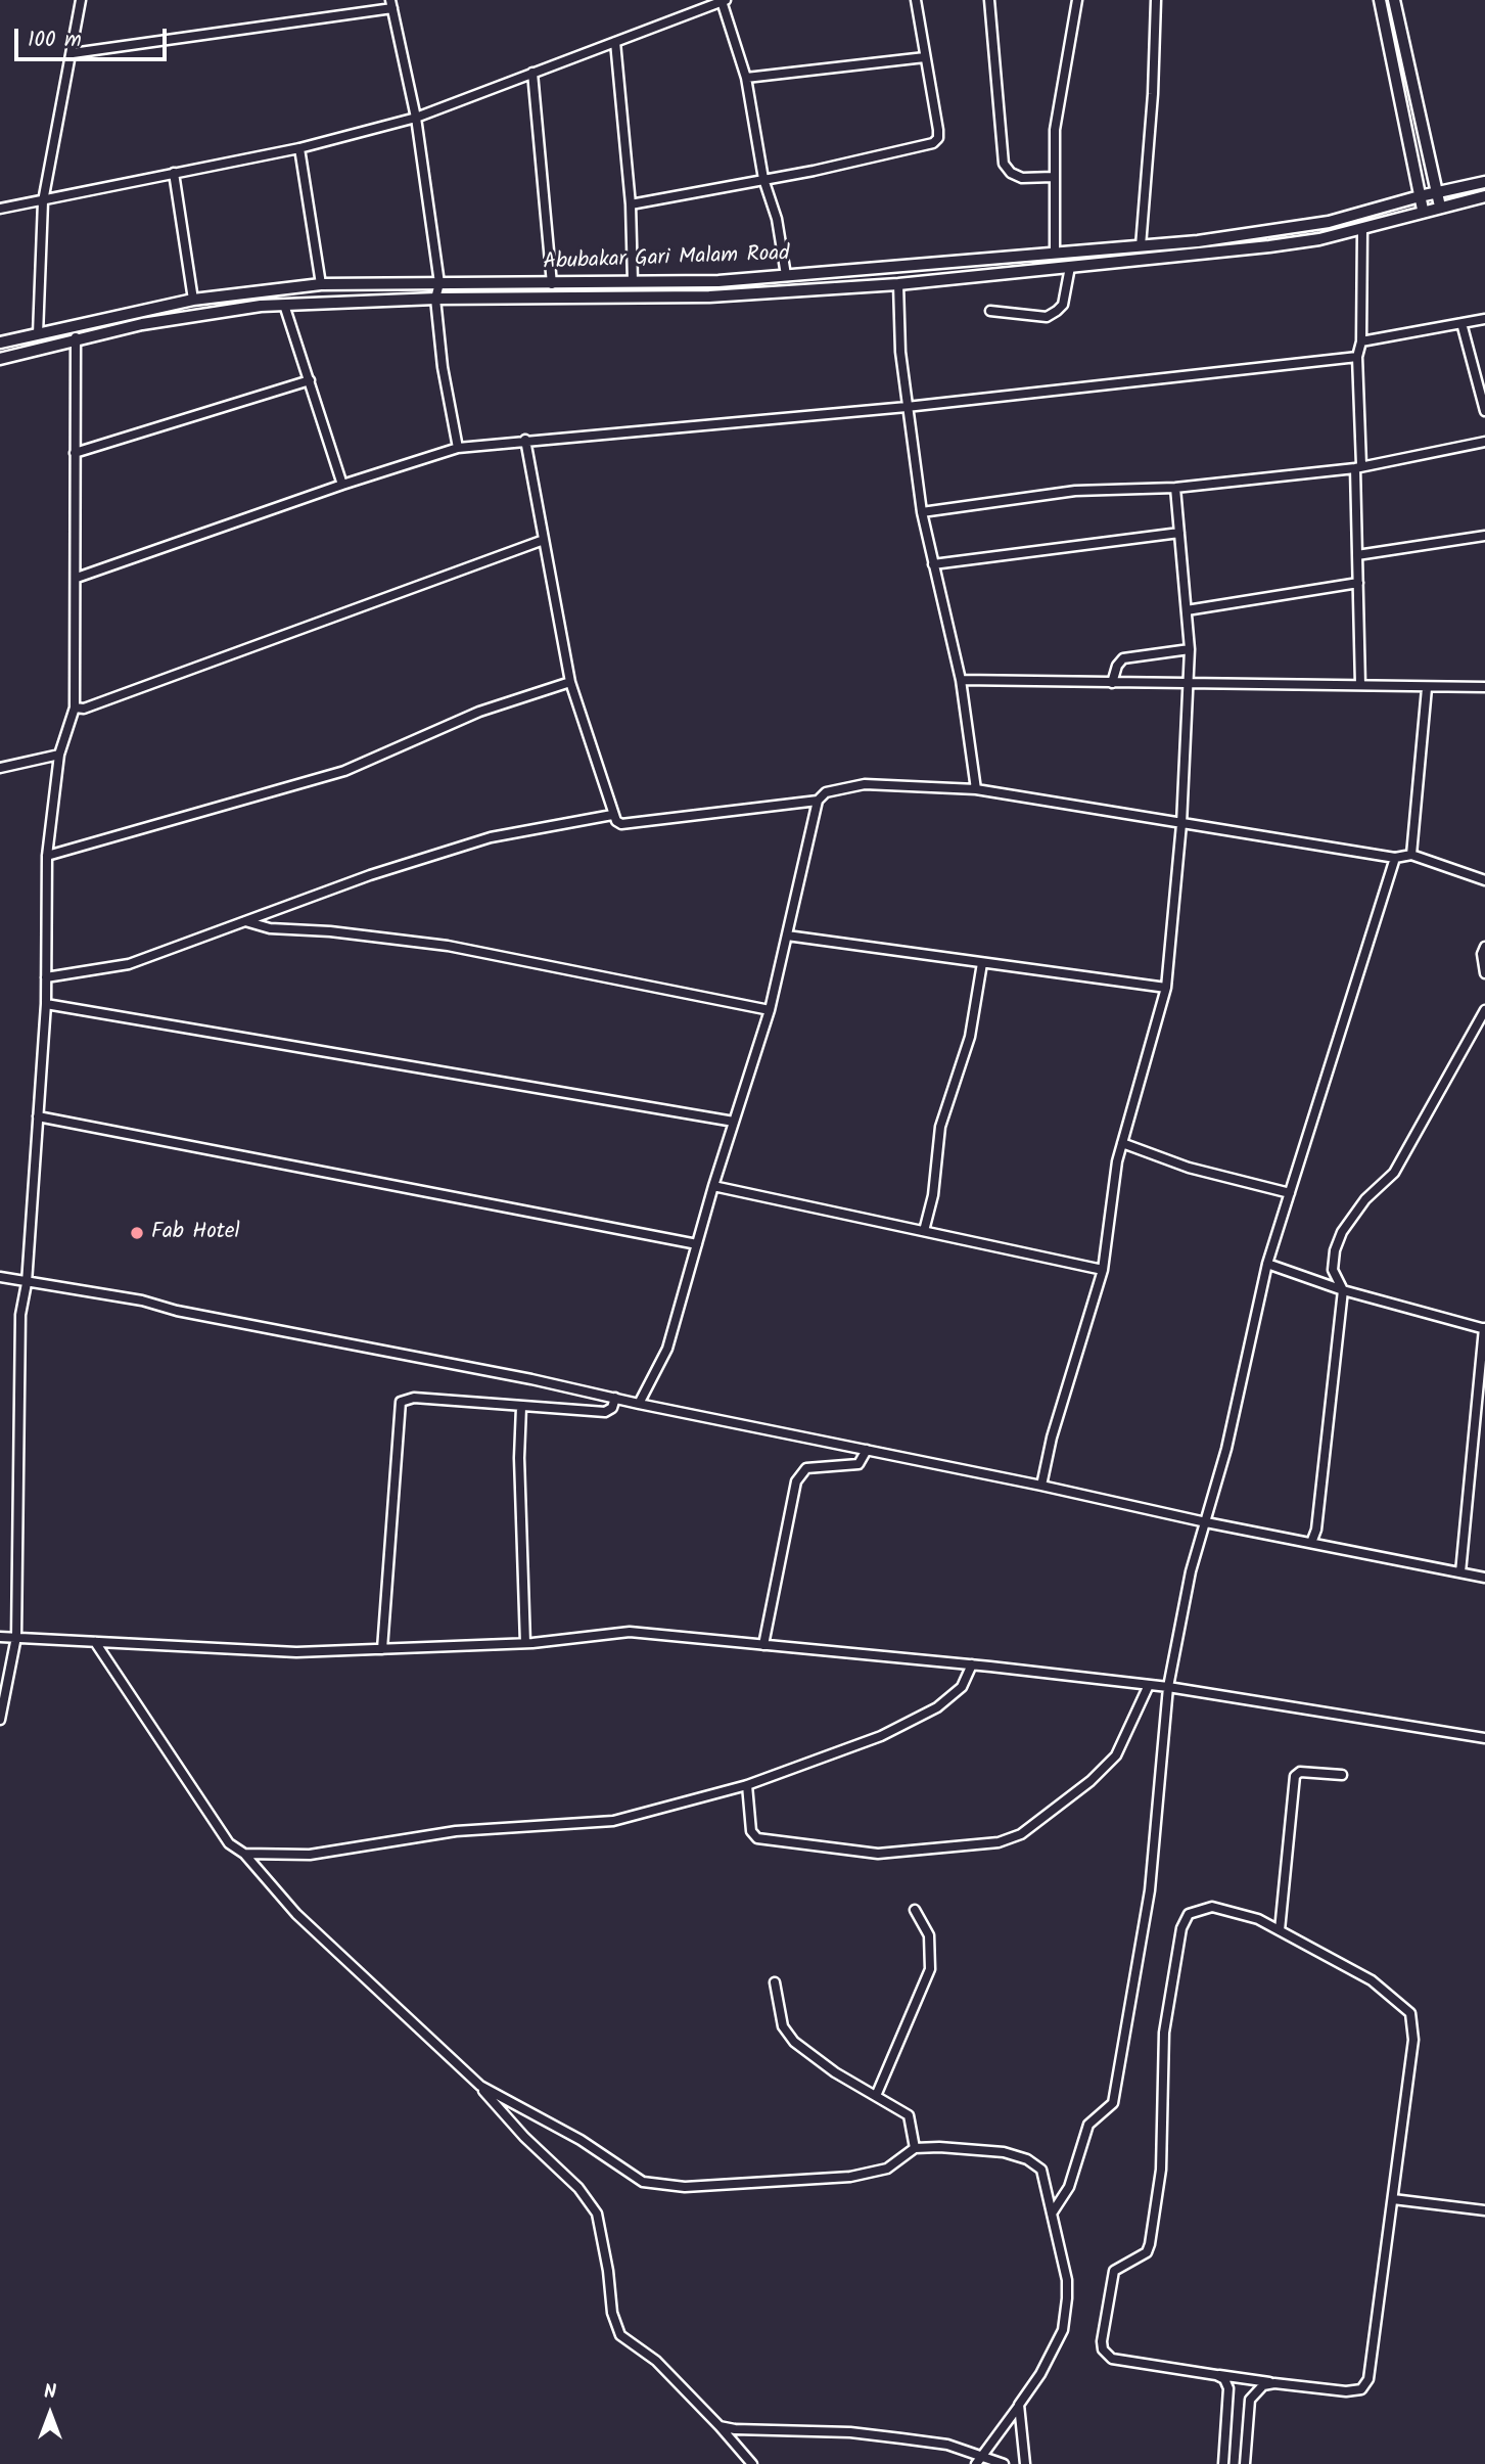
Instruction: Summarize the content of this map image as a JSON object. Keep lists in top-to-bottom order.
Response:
{
  "streets": {
    "street": ["Abubakar Gari Malam Road"]
  },
  "places": ["Fab Hotel"],
  "scale_bar": "100 m",
  "north": "top"
}
